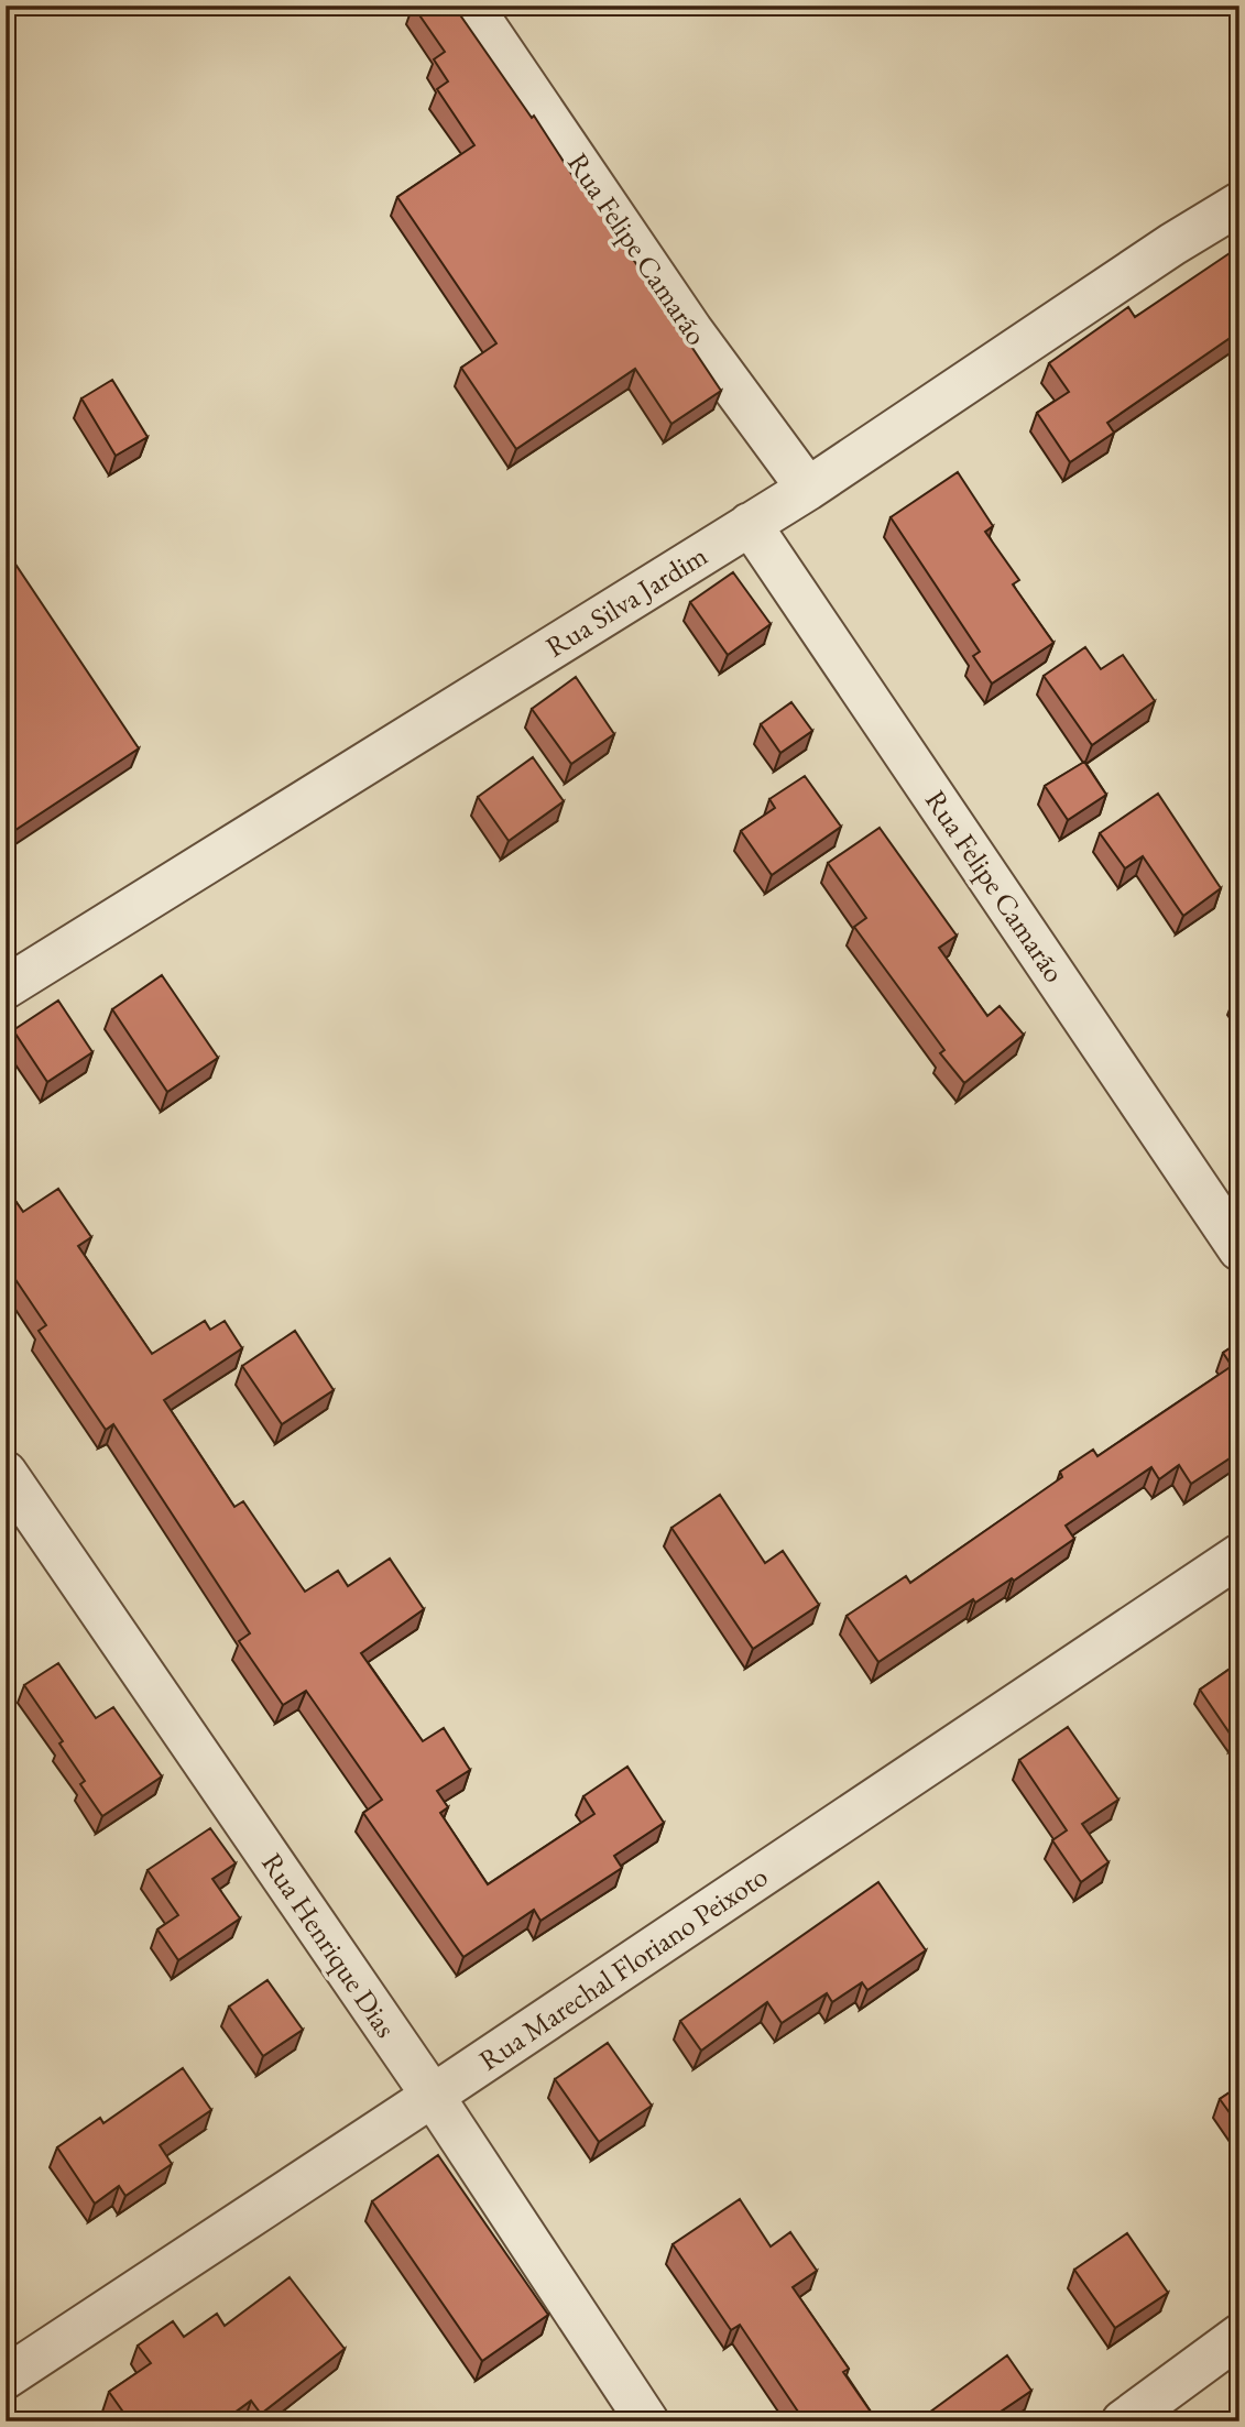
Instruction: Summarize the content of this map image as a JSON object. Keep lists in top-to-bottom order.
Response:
{
  "streets": {
    "street": [
      "Rua Felipe Camarão",
      "Rua Silva Jardim",
      "Rua Henrique Dias",
      "Rua Marechal Floriano Peixoto"
    ]
  },
  "crossings": [
    ["Rua Felipe Camarão", "Rua Silva Jardim"],
    ["Rua Henrique Dias", "Rua Marechal Floriano Peixoto"]
  ]
}
